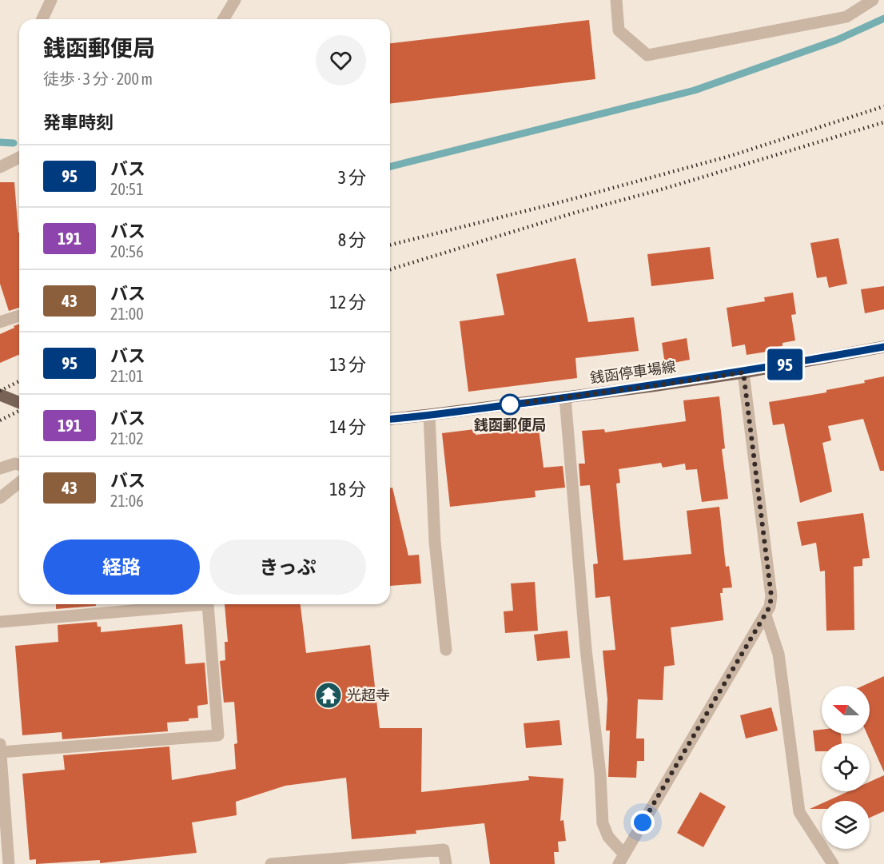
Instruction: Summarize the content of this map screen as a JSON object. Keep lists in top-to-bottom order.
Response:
{
  "streets": {
    "main road": ["銭函停車場線"]
  },
  "places": {
    "other": ["銭函郵便局"],
    "temple": ["光超寺"]
  },
  "lines": ["bus line 95"],
  "north": "left",
  "page": {
    "on_map": "95",
    "heading": [
      ["銭函郵便局", "徒歩 · 3 分 · 200 m"],
      "発車時刻"
    ],
    "list": [
      {
        "mark": "95",
        "name": "バス",
        "note": "20:51",
        "value": "3 分"
      },
      {
        "mark": "191",
        "name": "バス",
        "note": "20:56",
        "value": "8 分"
      },
      {
        "mark": "43",
        "name": "バス",
        "note": "21:00",
        "value": "12 分"
      },
      {
        "mark": "95",
        "name": "バス",
        "note": "21:01",
        "value": "13 分"
      },
      {
        "mark": "191",
        "name": "バス",
        "note": "21:02",
        "value": "14 分"
      },
      {
        "mark": "43",
        "name": "バス",
        "note": "21:06",
        "value": "18 分"
      }
    ],
    "buttons": ["経路", "きっぷ"]
  }
}
